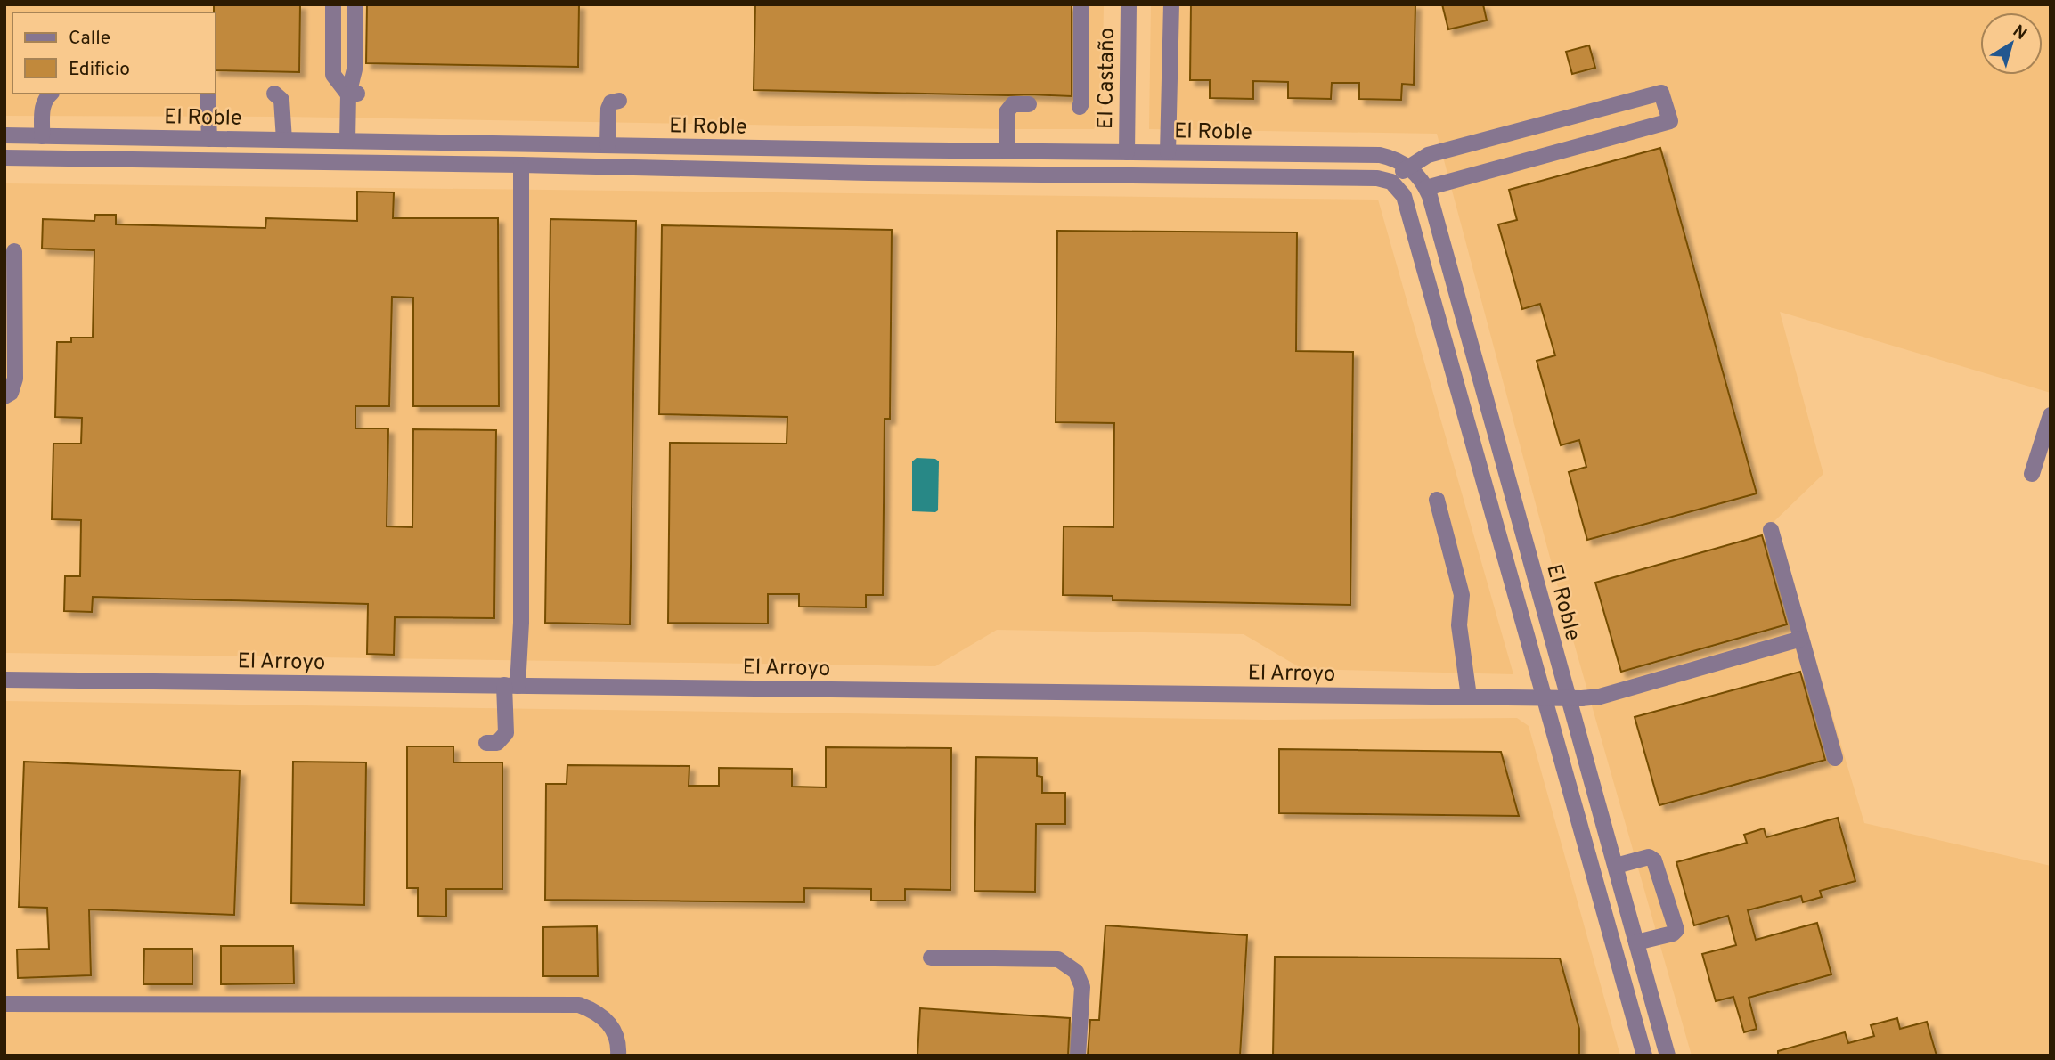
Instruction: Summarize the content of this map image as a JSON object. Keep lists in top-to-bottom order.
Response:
{
  "streets": {
    "street": ["El Castaño", "El Roble", "El Arroyo"]
  },
  "crossings": [
    ["El Castaño", "El Roble"],
    ["El Roble", "El Arroyo"]
  ],
  "legend": ["Calle", "Edificio"],
  "north": "top right"
}
